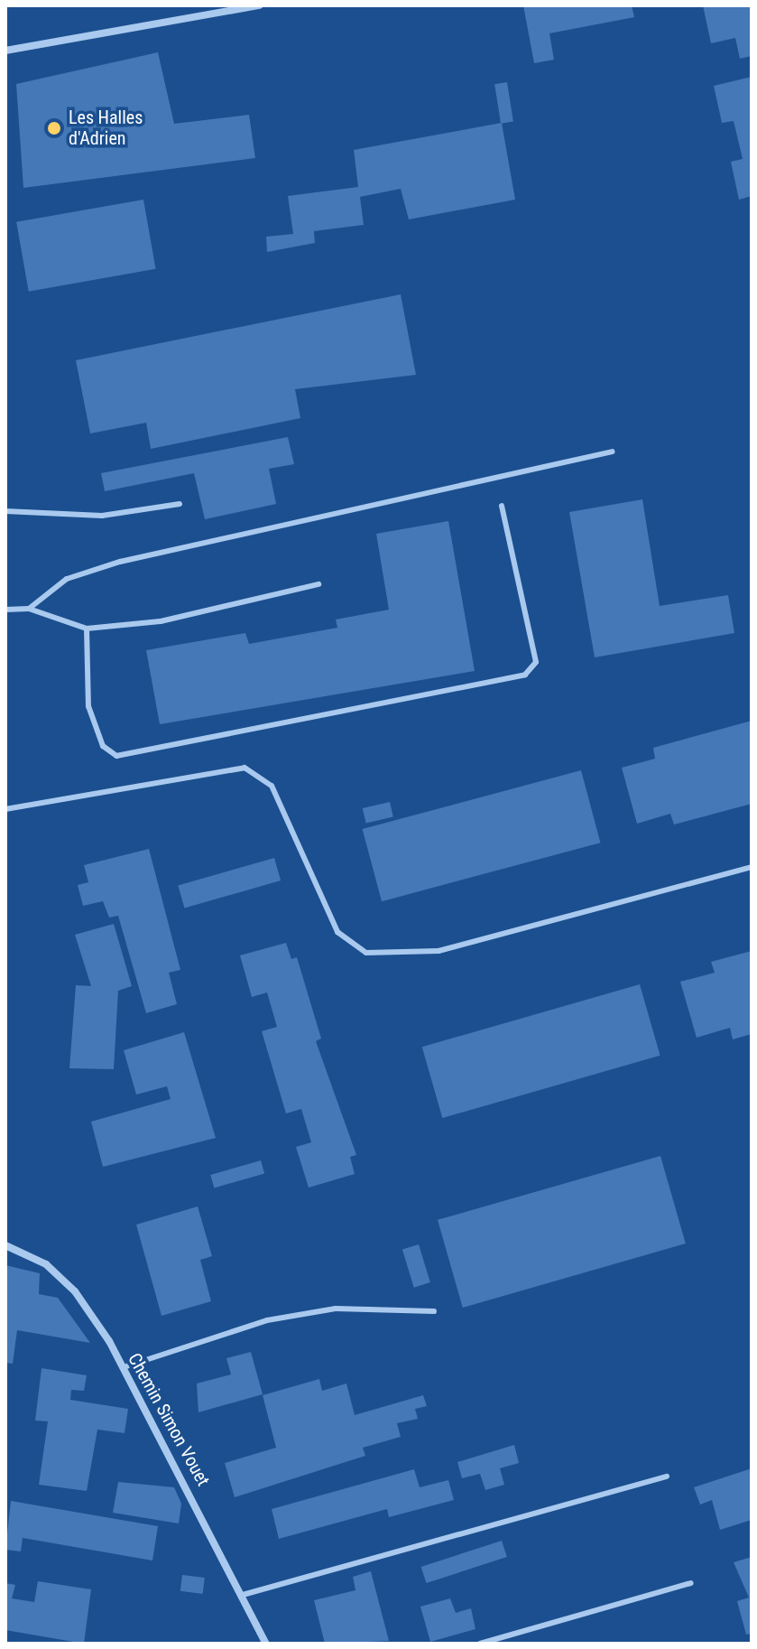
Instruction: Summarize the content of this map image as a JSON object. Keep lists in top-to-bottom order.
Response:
{
  "streets": {
    "street": ["Chemin Simon Vouet"]
  },
  "places": ["Les Halles d'Adrien"]
}
